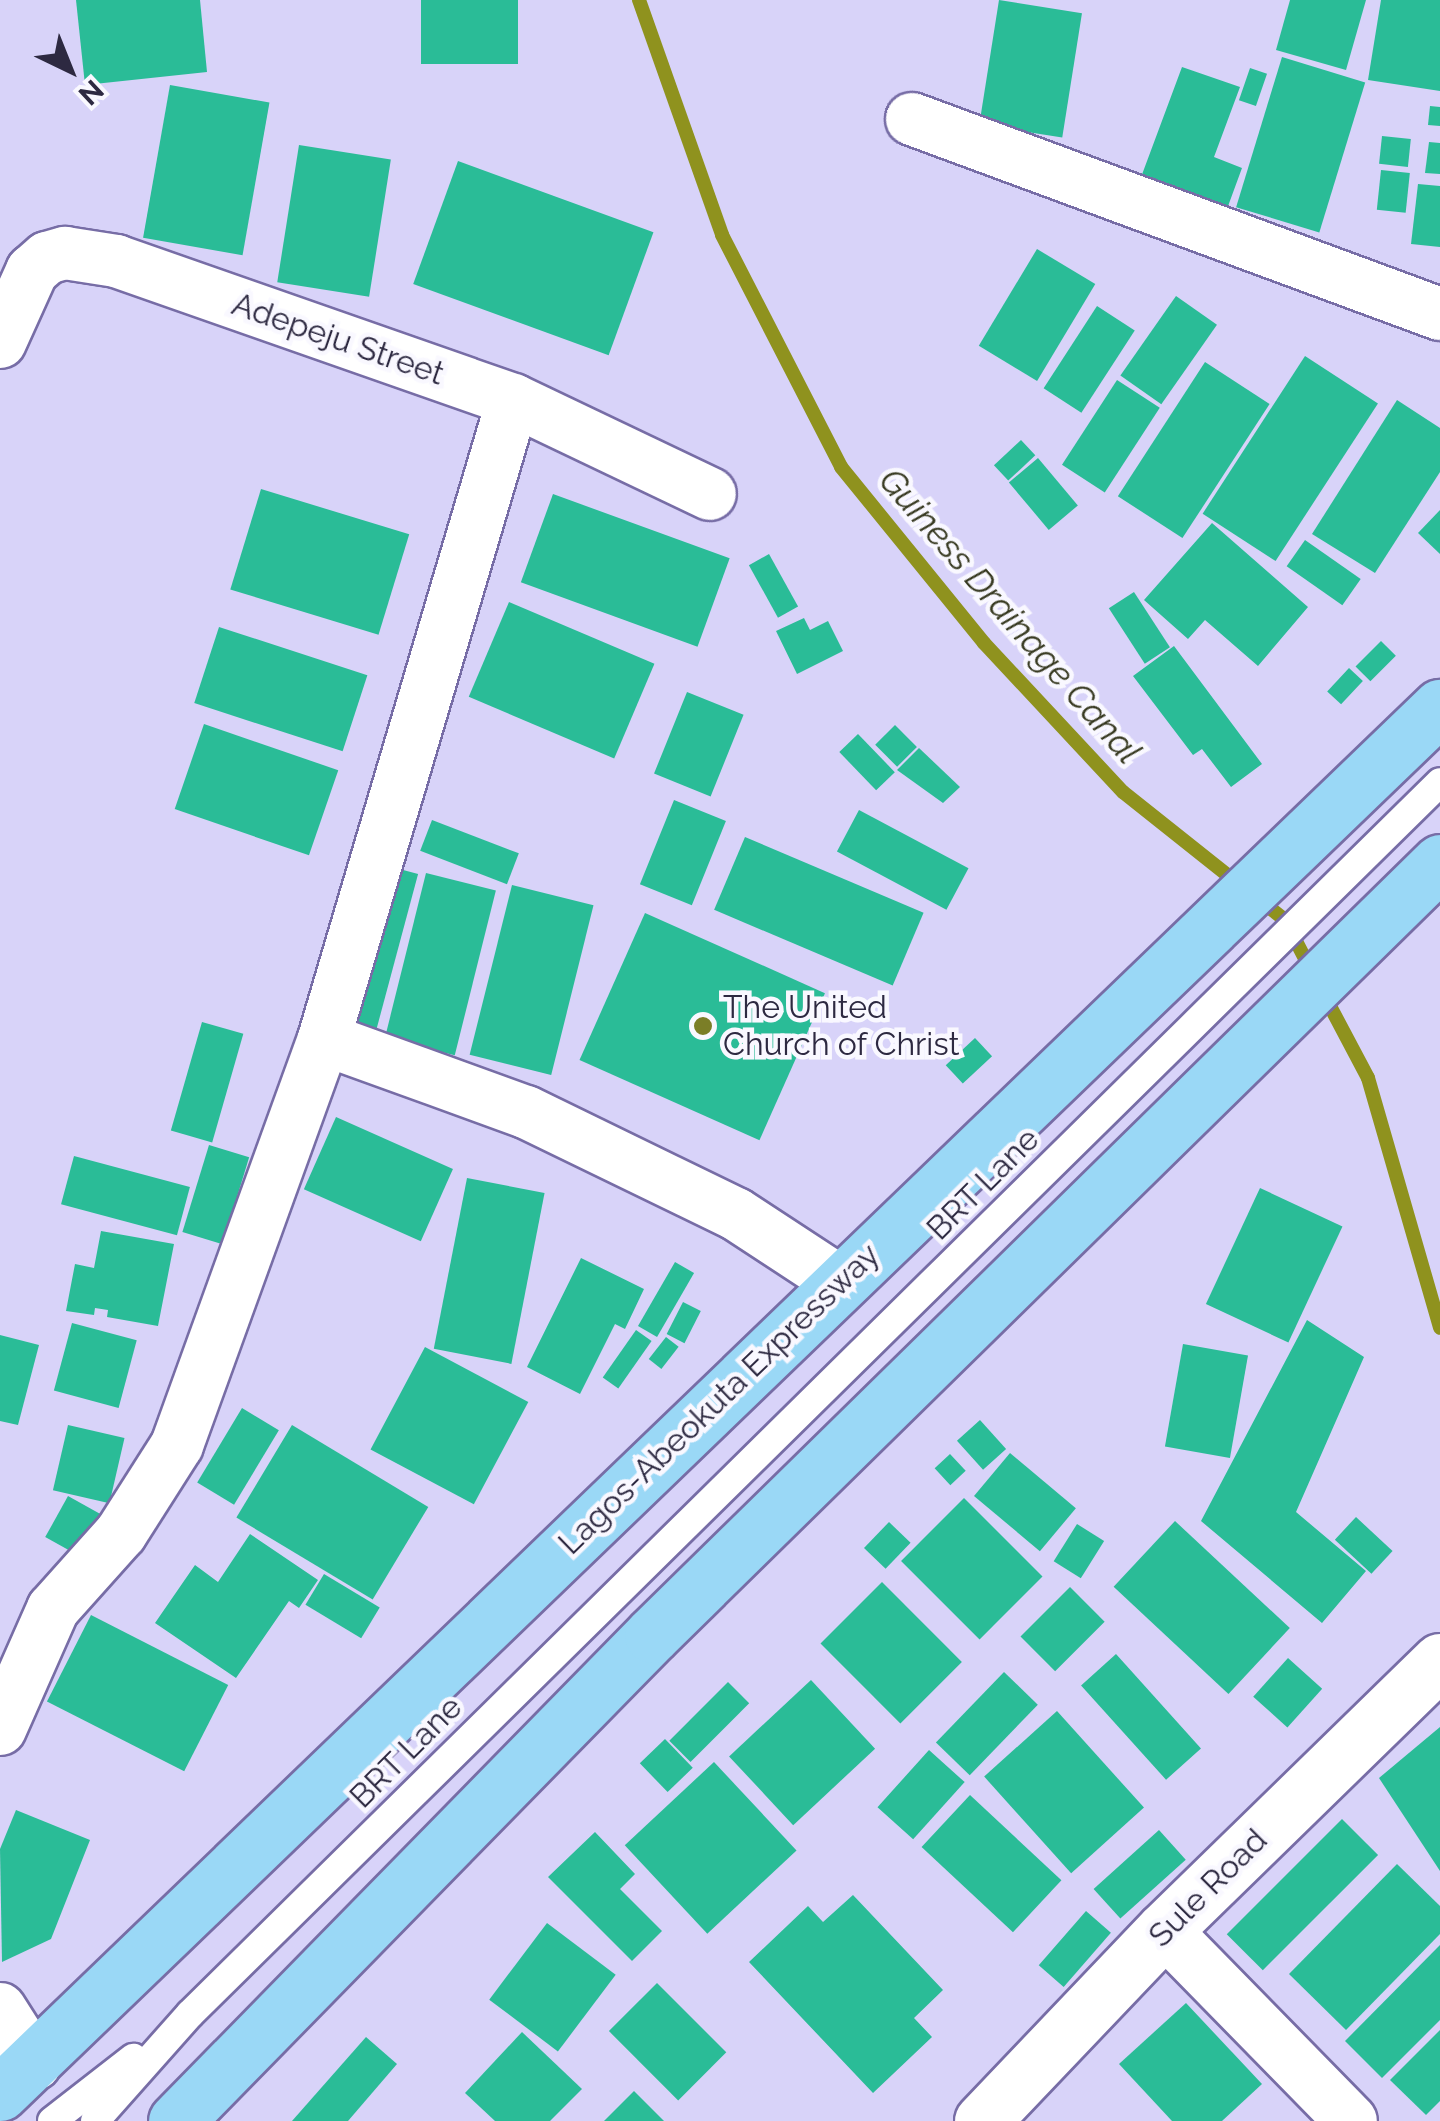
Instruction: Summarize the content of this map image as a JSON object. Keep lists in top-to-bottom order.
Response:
{
  "streets": {
    "highway": ["Lagos-Abeokuta Expressway"],
    "street": ["Adepeju Street", "Sule Road"],
    "lane": ["BRT Lane"]
  },
  "crossings": [
    ["BRT Lane", "Lagos-Abeokuta Expressway"]
  ],
  "water": ["Guiness Drainage Canal"],
  "places": ["The United Church of Christ"],
  "north": "bottom right"
}
